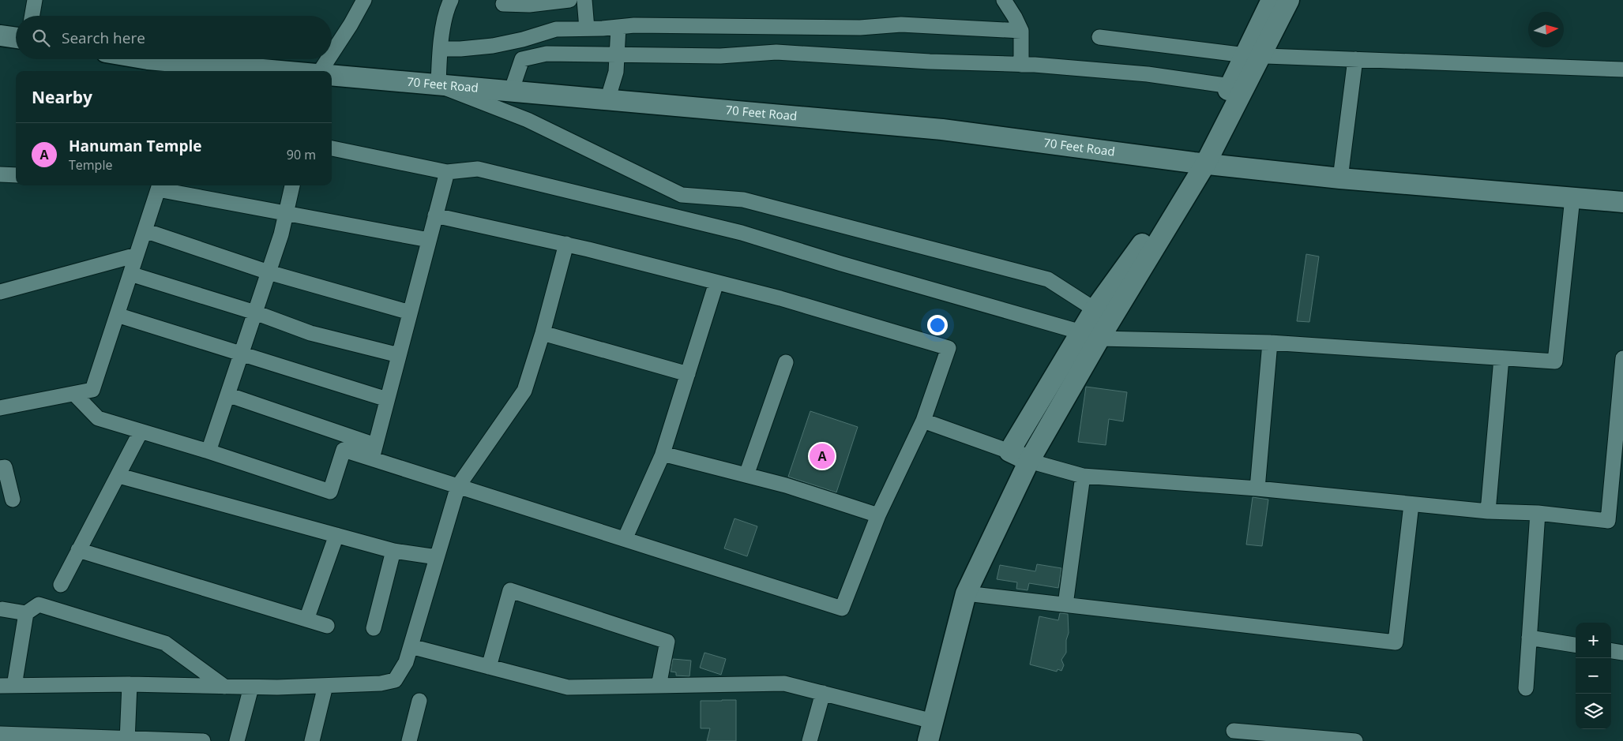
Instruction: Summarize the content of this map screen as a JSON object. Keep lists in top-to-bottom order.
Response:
{
  "streets": {
    "street": ["70 Feet Road"]
  },
  "north": "right",
  "page": {
    "search": "Search here",
    "heading": "Nearby",
    "list": [
      {
        "mark": "A",
        "name": "Hanuman Temple",
        "note": "Temple",
        "value": "90 m"
      }
    ],
    "pins": "A",
    "map_buttons": ["+", "−"]
  }
}
